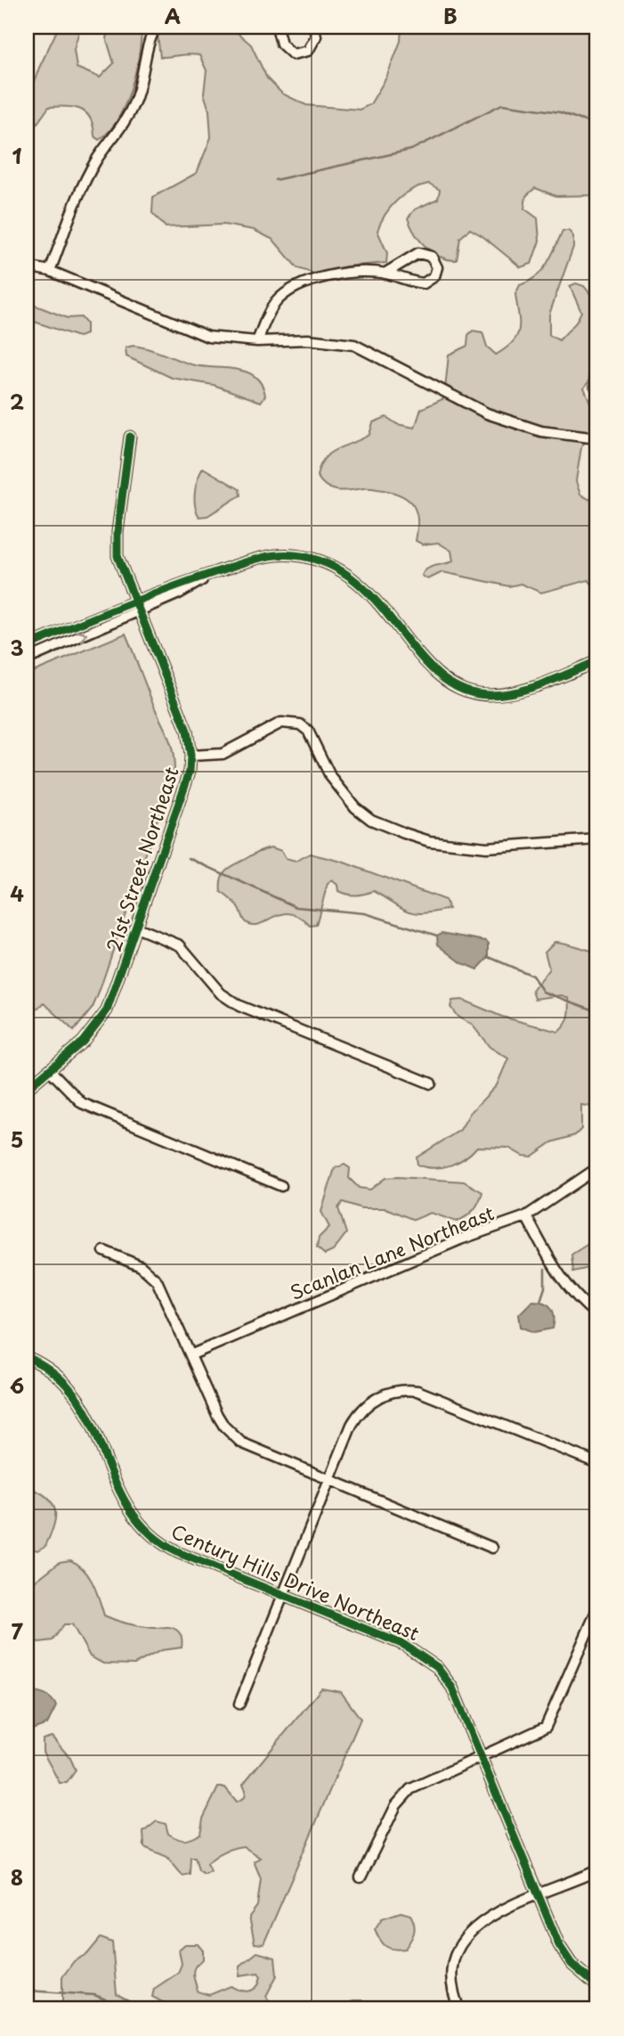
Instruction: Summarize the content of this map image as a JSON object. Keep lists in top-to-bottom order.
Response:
{
  "streets": {
    "street": ["21st Street Northeast", "Scanlan Lane Northeast", "Century Hills Drive Northeast"]
  },
  "grid": {
    "columns": ["A", "B"],
    "rows": [
      "1",
      "2",
      "3",
      "4",
      "5",
      "6",
      "7",
      "8"
    ]
  }
}
